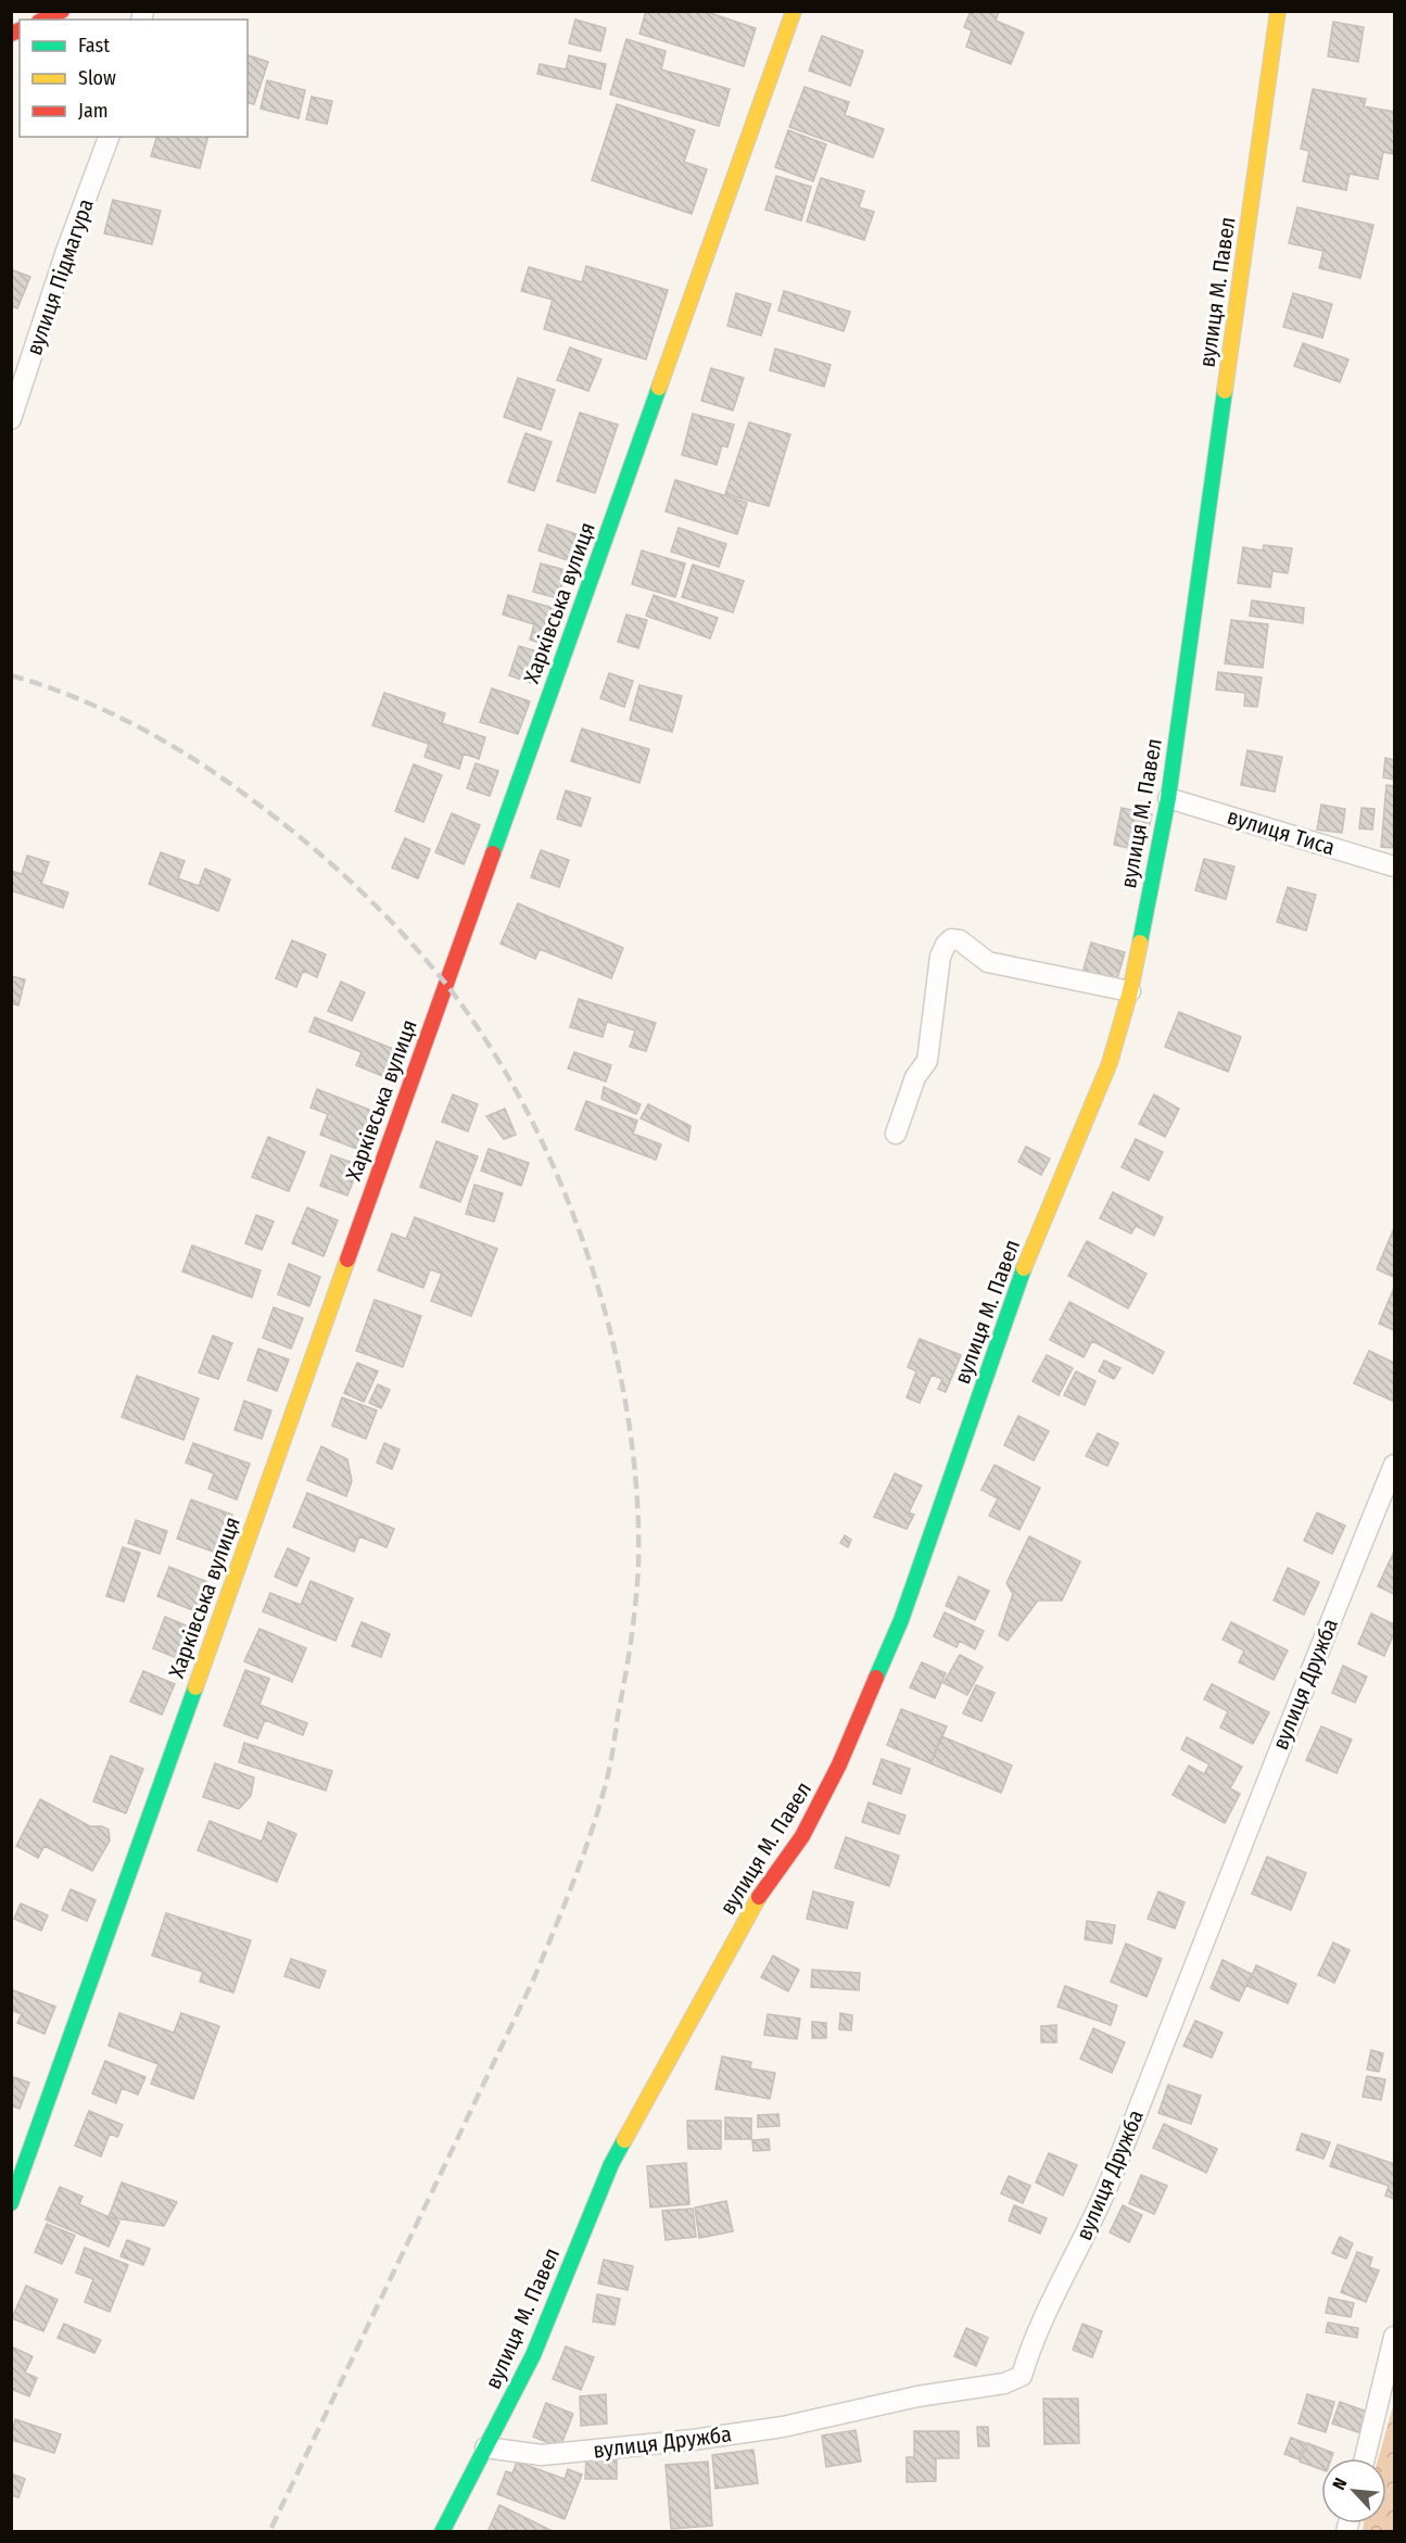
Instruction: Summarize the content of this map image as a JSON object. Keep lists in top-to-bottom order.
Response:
{
  "streets": {
    "street": [
      "вулиця Підмагура",
      "вулиця М. Павел",
      "Харківська вулиця",
      "вулиця Тиса",
      "вулиця Дружба"
    ]
  },
  "crossings": [
    ["вулиця М. Павел", "вулиця Тиса"],
    ["вулиця М. Павел", "вулиця Дружба"]
  ],
  "legend": ["Fast", "Slow", "Jam"],
  "north": "top left"
}
